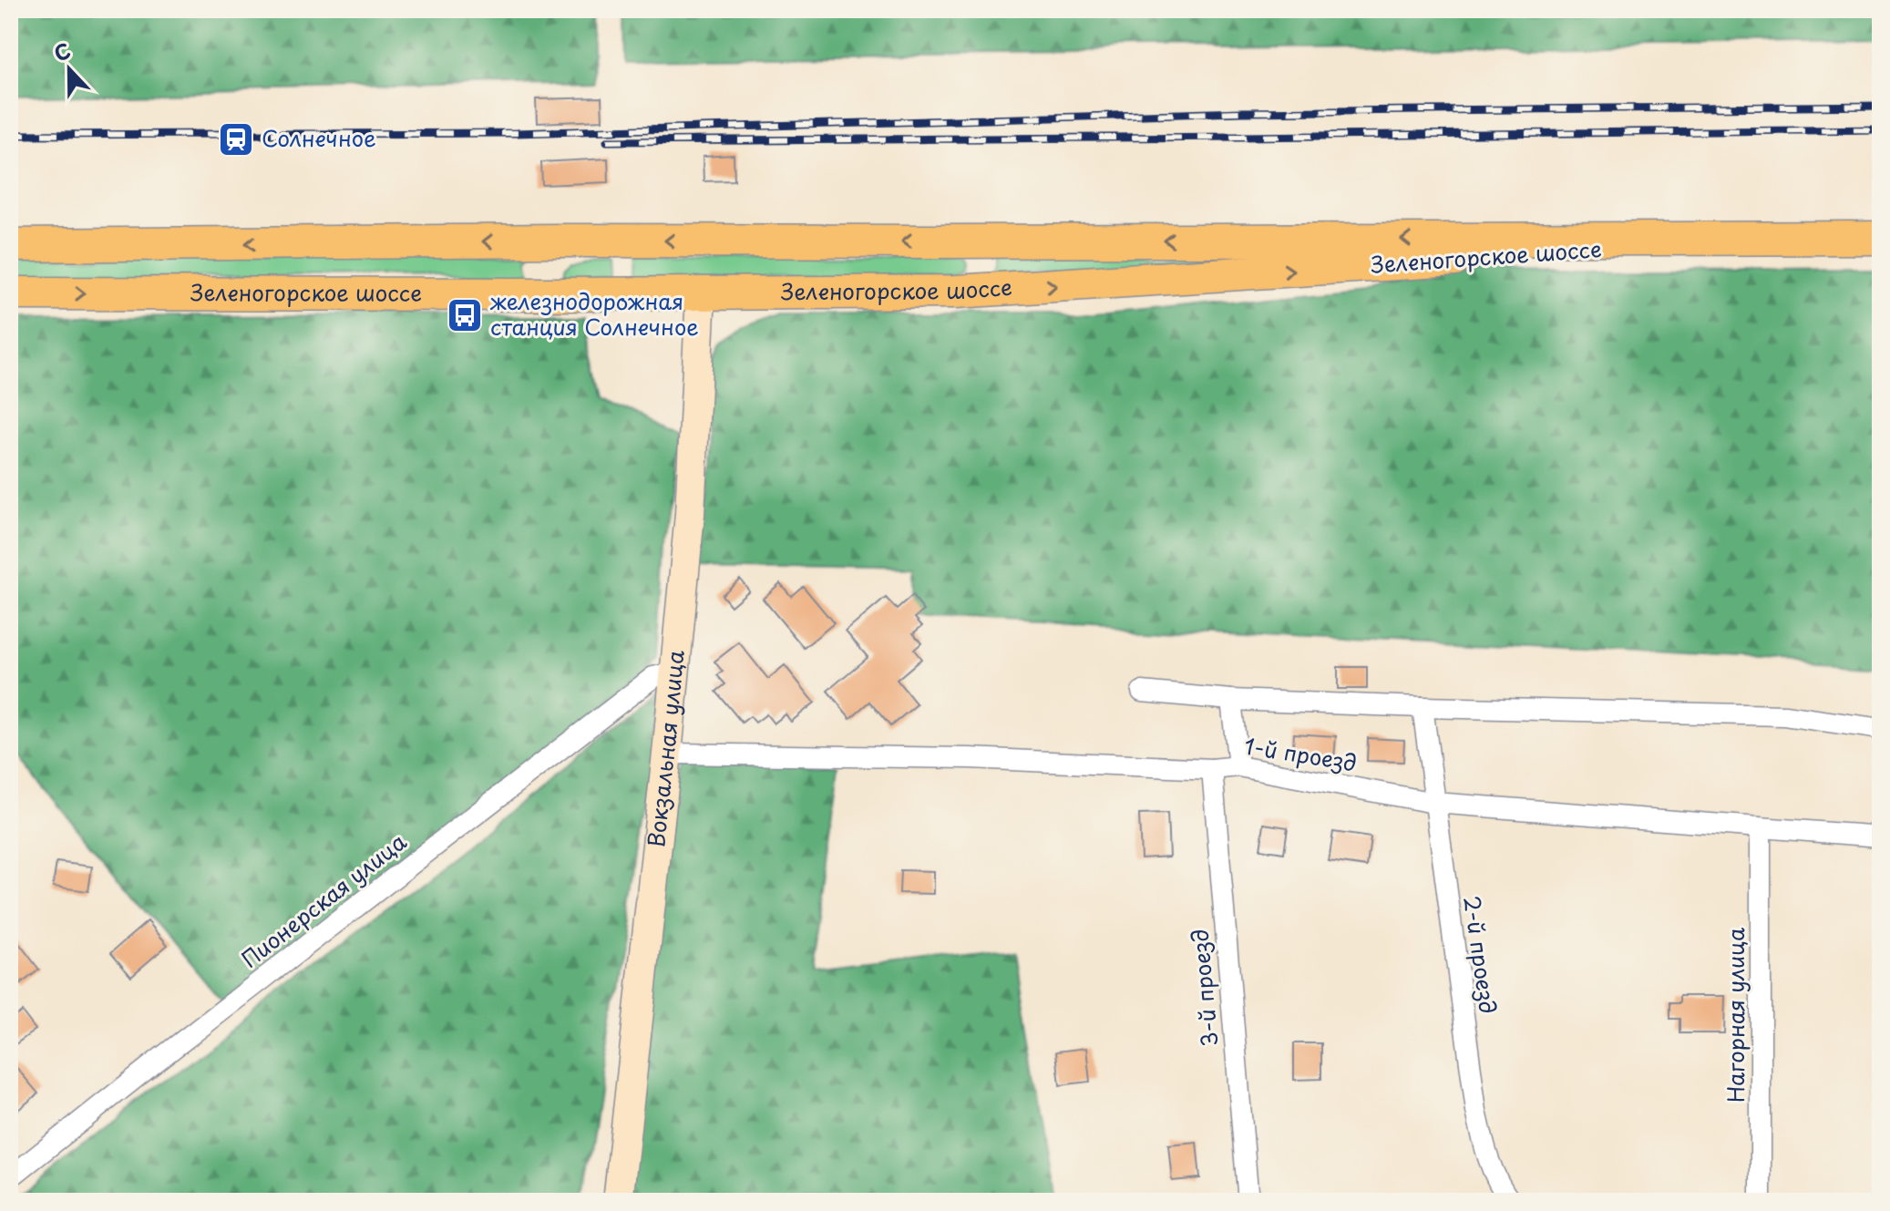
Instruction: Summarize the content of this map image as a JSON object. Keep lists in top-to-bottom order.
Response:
{
  "streets": {
    "main road": ["Зеленогорское шоссе"],
    "street": [
      "Вокзальная улица",
      "1-й проезд",
      "Пионерская улица",
      "2-й проезд",
      "3-й проезд",
      "Нагорная улица"
    ]
  },
  "crossings": [
    ["Зеленогорское шоссе", "Вокзальная улица"],
    ["Вокзальная улица", "1-й проезд"],
    ["Вокзальная улица", "Пионерская улица"],
    ["1-й проезд", "2-й проезд"],
    ["1-й проезд", "3-й проезд"],
    ["1-й проезд", "Нагорная улица"]
  ],
  "places": {
    "station": ["Солнечное"],
    "bus stop": ["железнодорожная станция Солнечное"]
  },
  "north": "top"
}
